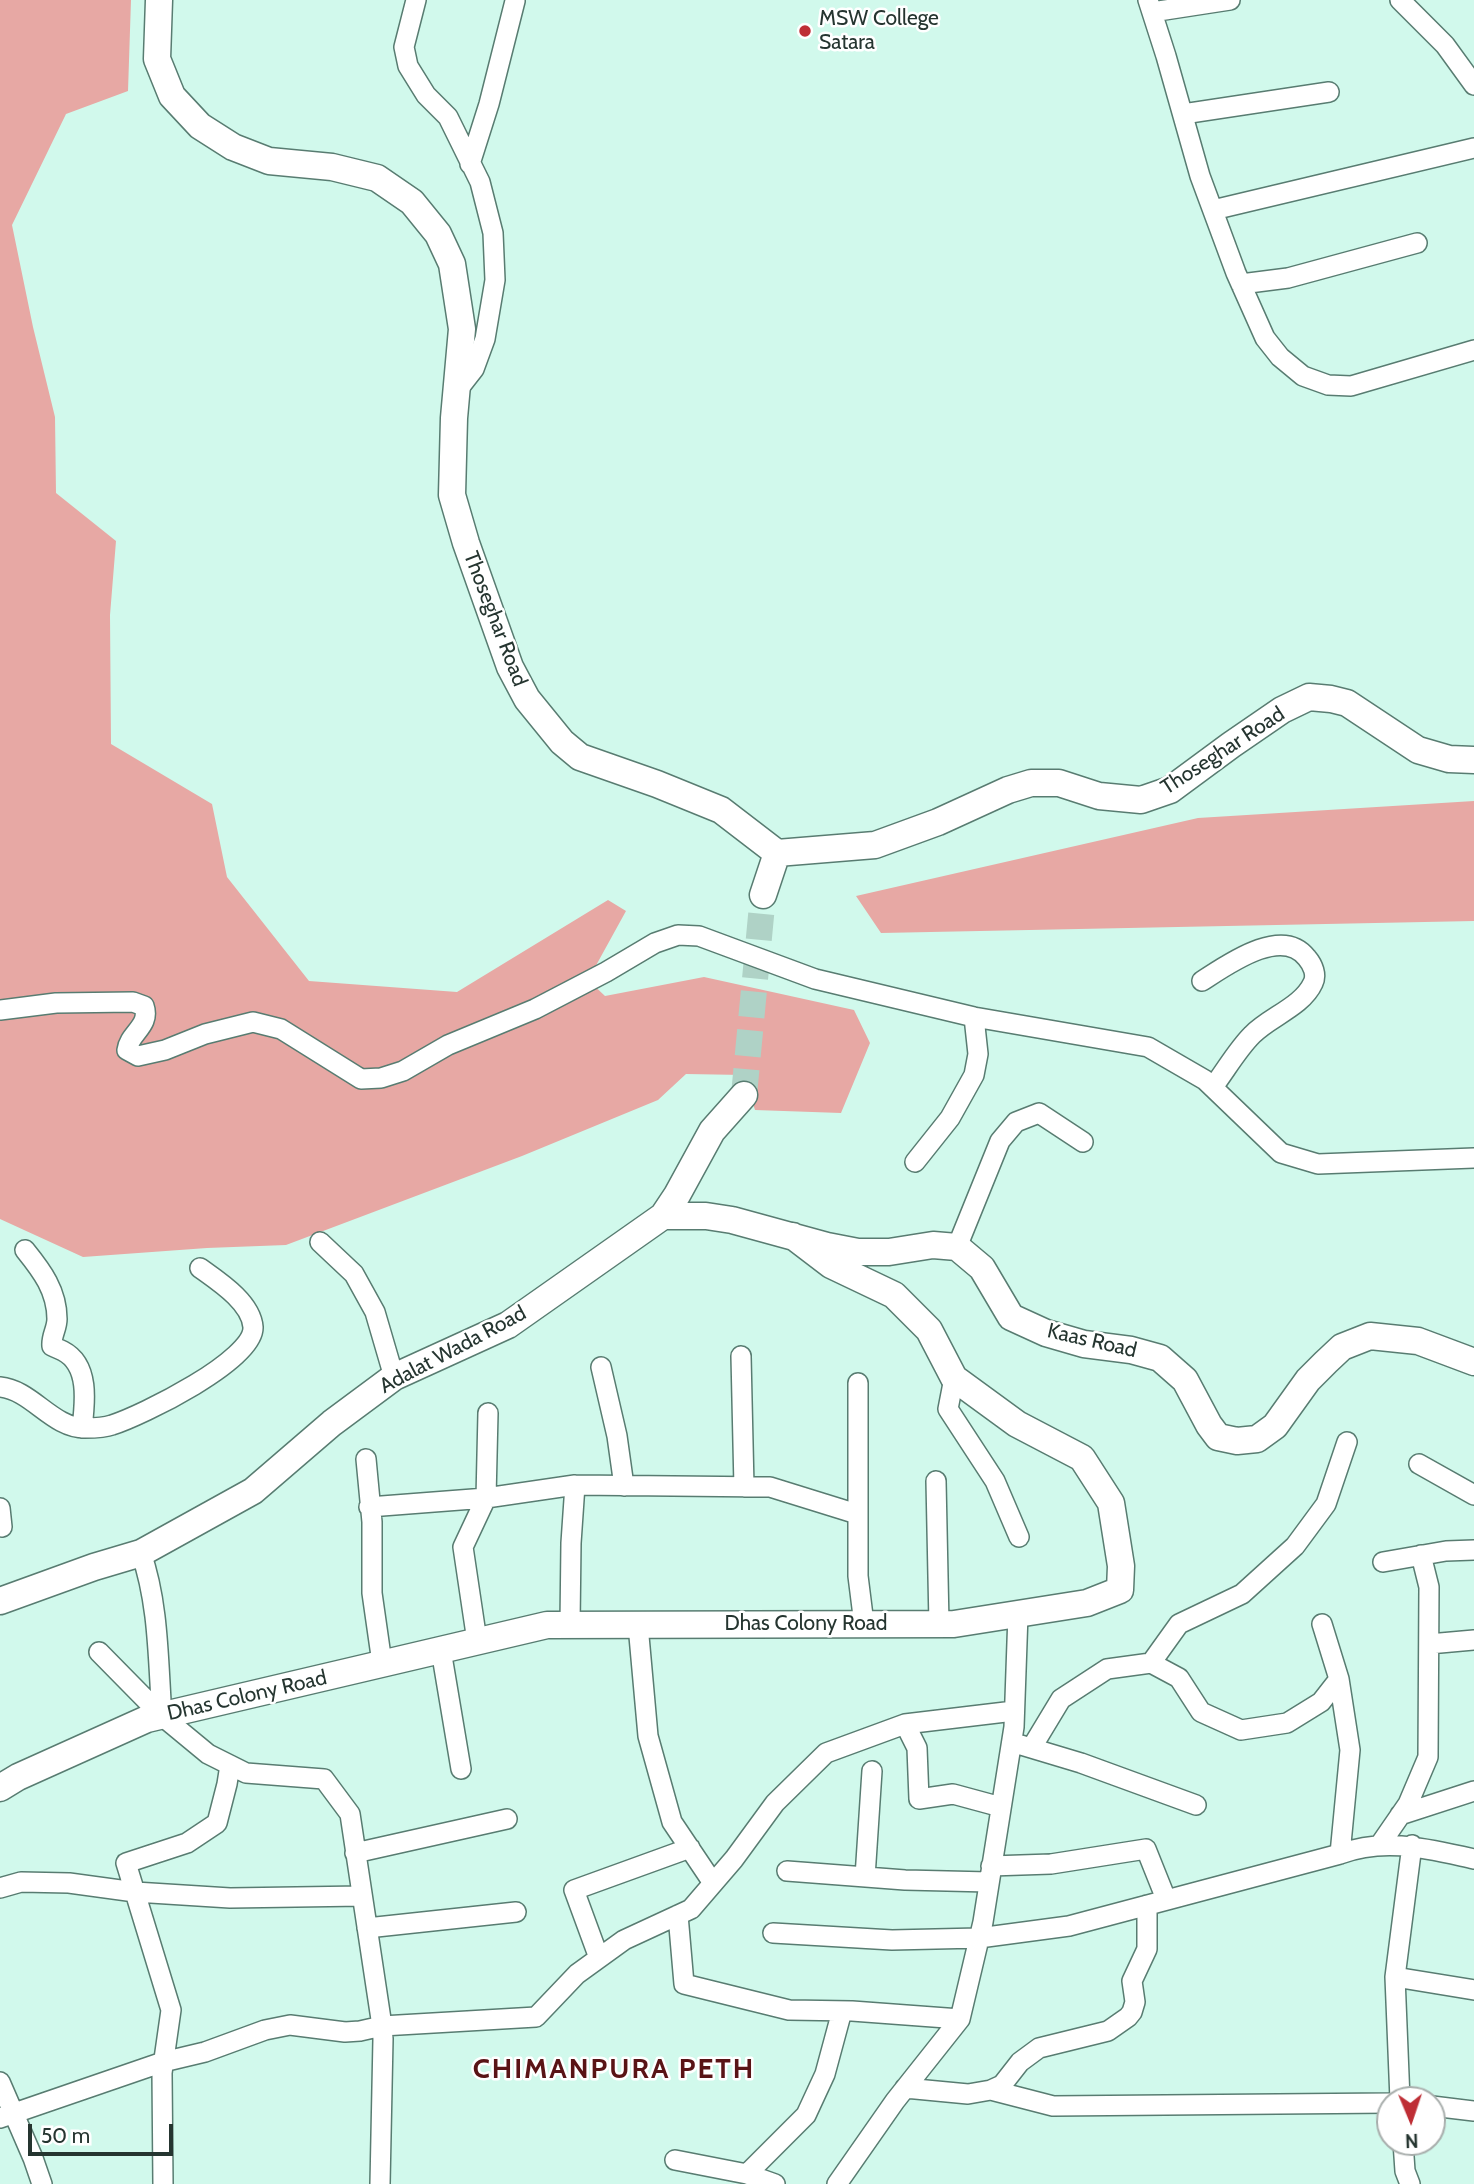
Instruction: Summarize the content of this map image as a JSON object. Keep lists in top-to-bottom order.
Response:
{
  "streets": {
    "main road": [
      "Thoseghar Road",
      "Kaas Road",
      "Adalat Wada Road",
      "Dhas Colony Road"
    ]
  },
  "districts": ["CHIMANPURA PETH"],
  "places": ["MSW College Satara"],
  "scale_bar": "50 m",
  "north": "bottom"
}
